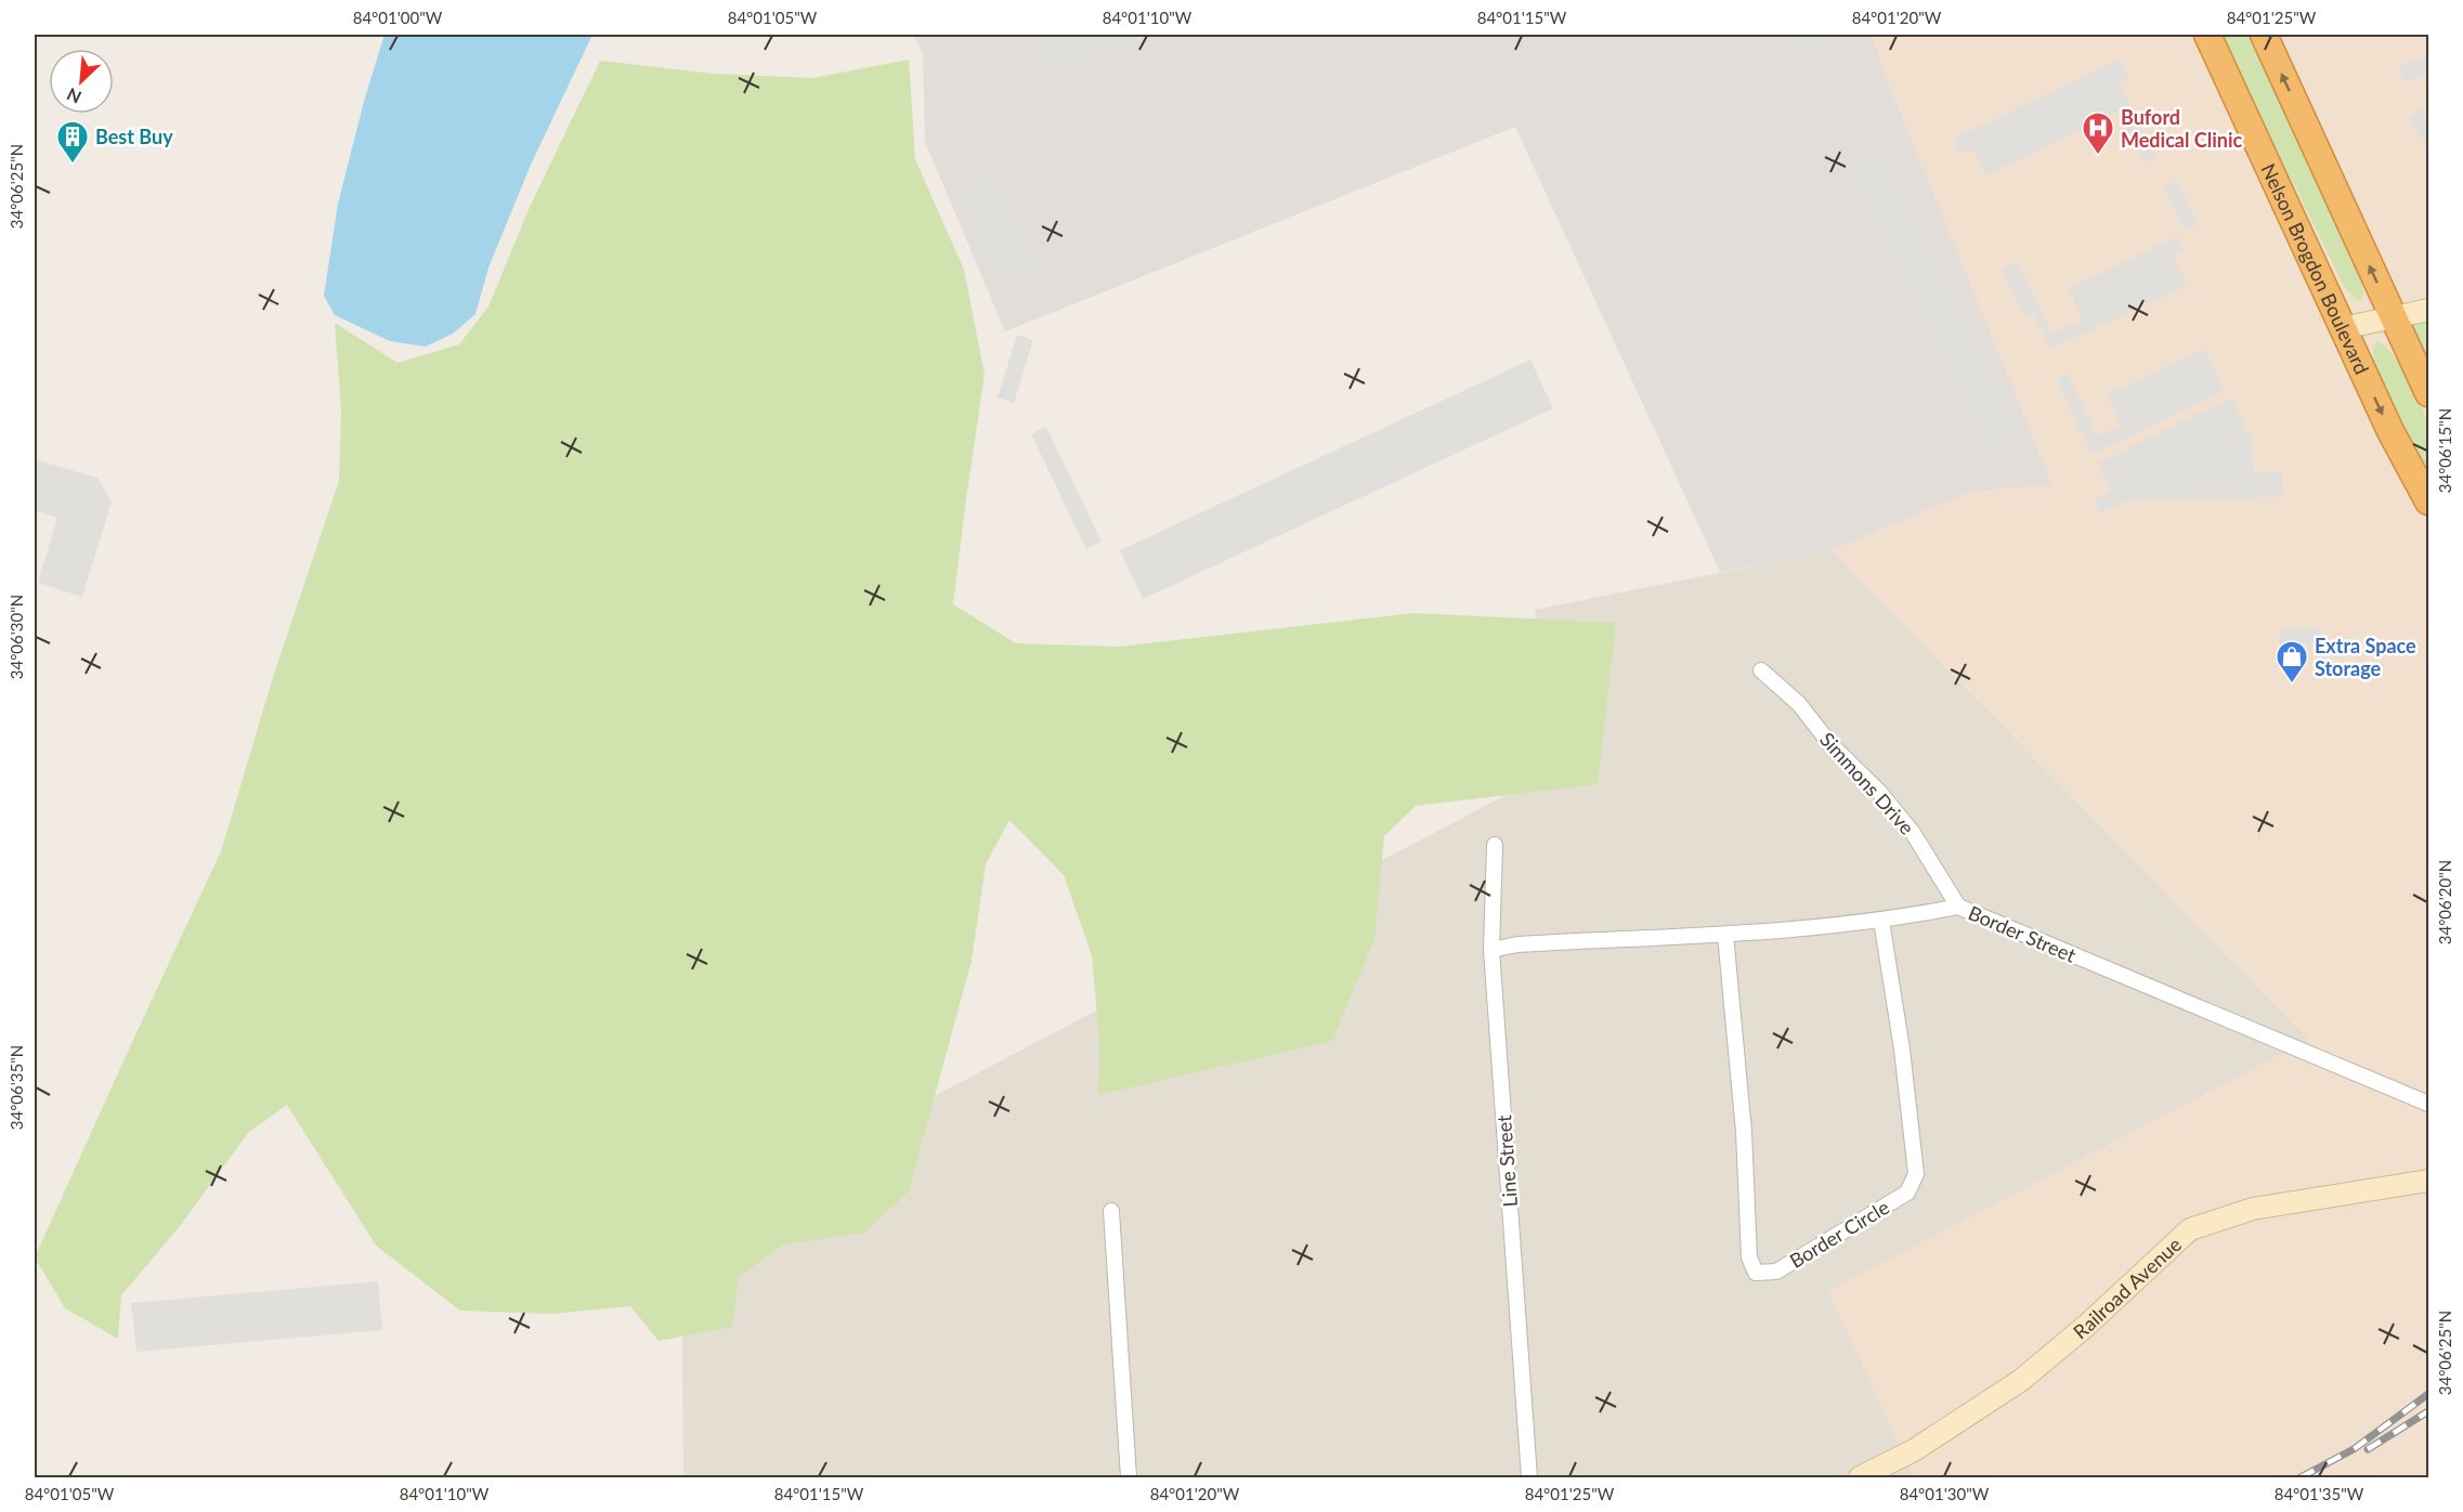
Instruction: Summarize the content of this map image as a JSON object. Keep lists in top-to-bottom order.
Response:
{
  "streets": {
    "highway": ["Nelson Brogdon Boulevard"],
    "street": [
      "Simmons Drive",
      "Border Street",
      "Line Street",
      "Border Circle",
      "Railroad Avenue"
    ]
  },
  "crossings": [
    ["Simmons Drive", "Border Street"],
    ["Border Street", "Line Street"],
    ["Border Street", "Border Circle"]
  ],
  "places": {
    "hospital": ["Buford Medical Clinic"],
    "building": ["Best Buy"],
    "shop": ["Extra Space Storage"]
  },
  "north": "bottom left",
  "coordinates": [
    "84°01'00\"W",
    "84°01'05\"W",
    "84°01'10\"W",
    "84°01'15\"W",
    "84°01'20\"W",
    "84°01'25\"W",
    "34°06'25\"N",
    "34°06'15\"N",
    "34°06'30\"N",
    "34°06'20\"N",
    "34°06'35\"N",
    "84°01'30\"W",
    "84°01'35\"W"
  ]
}
